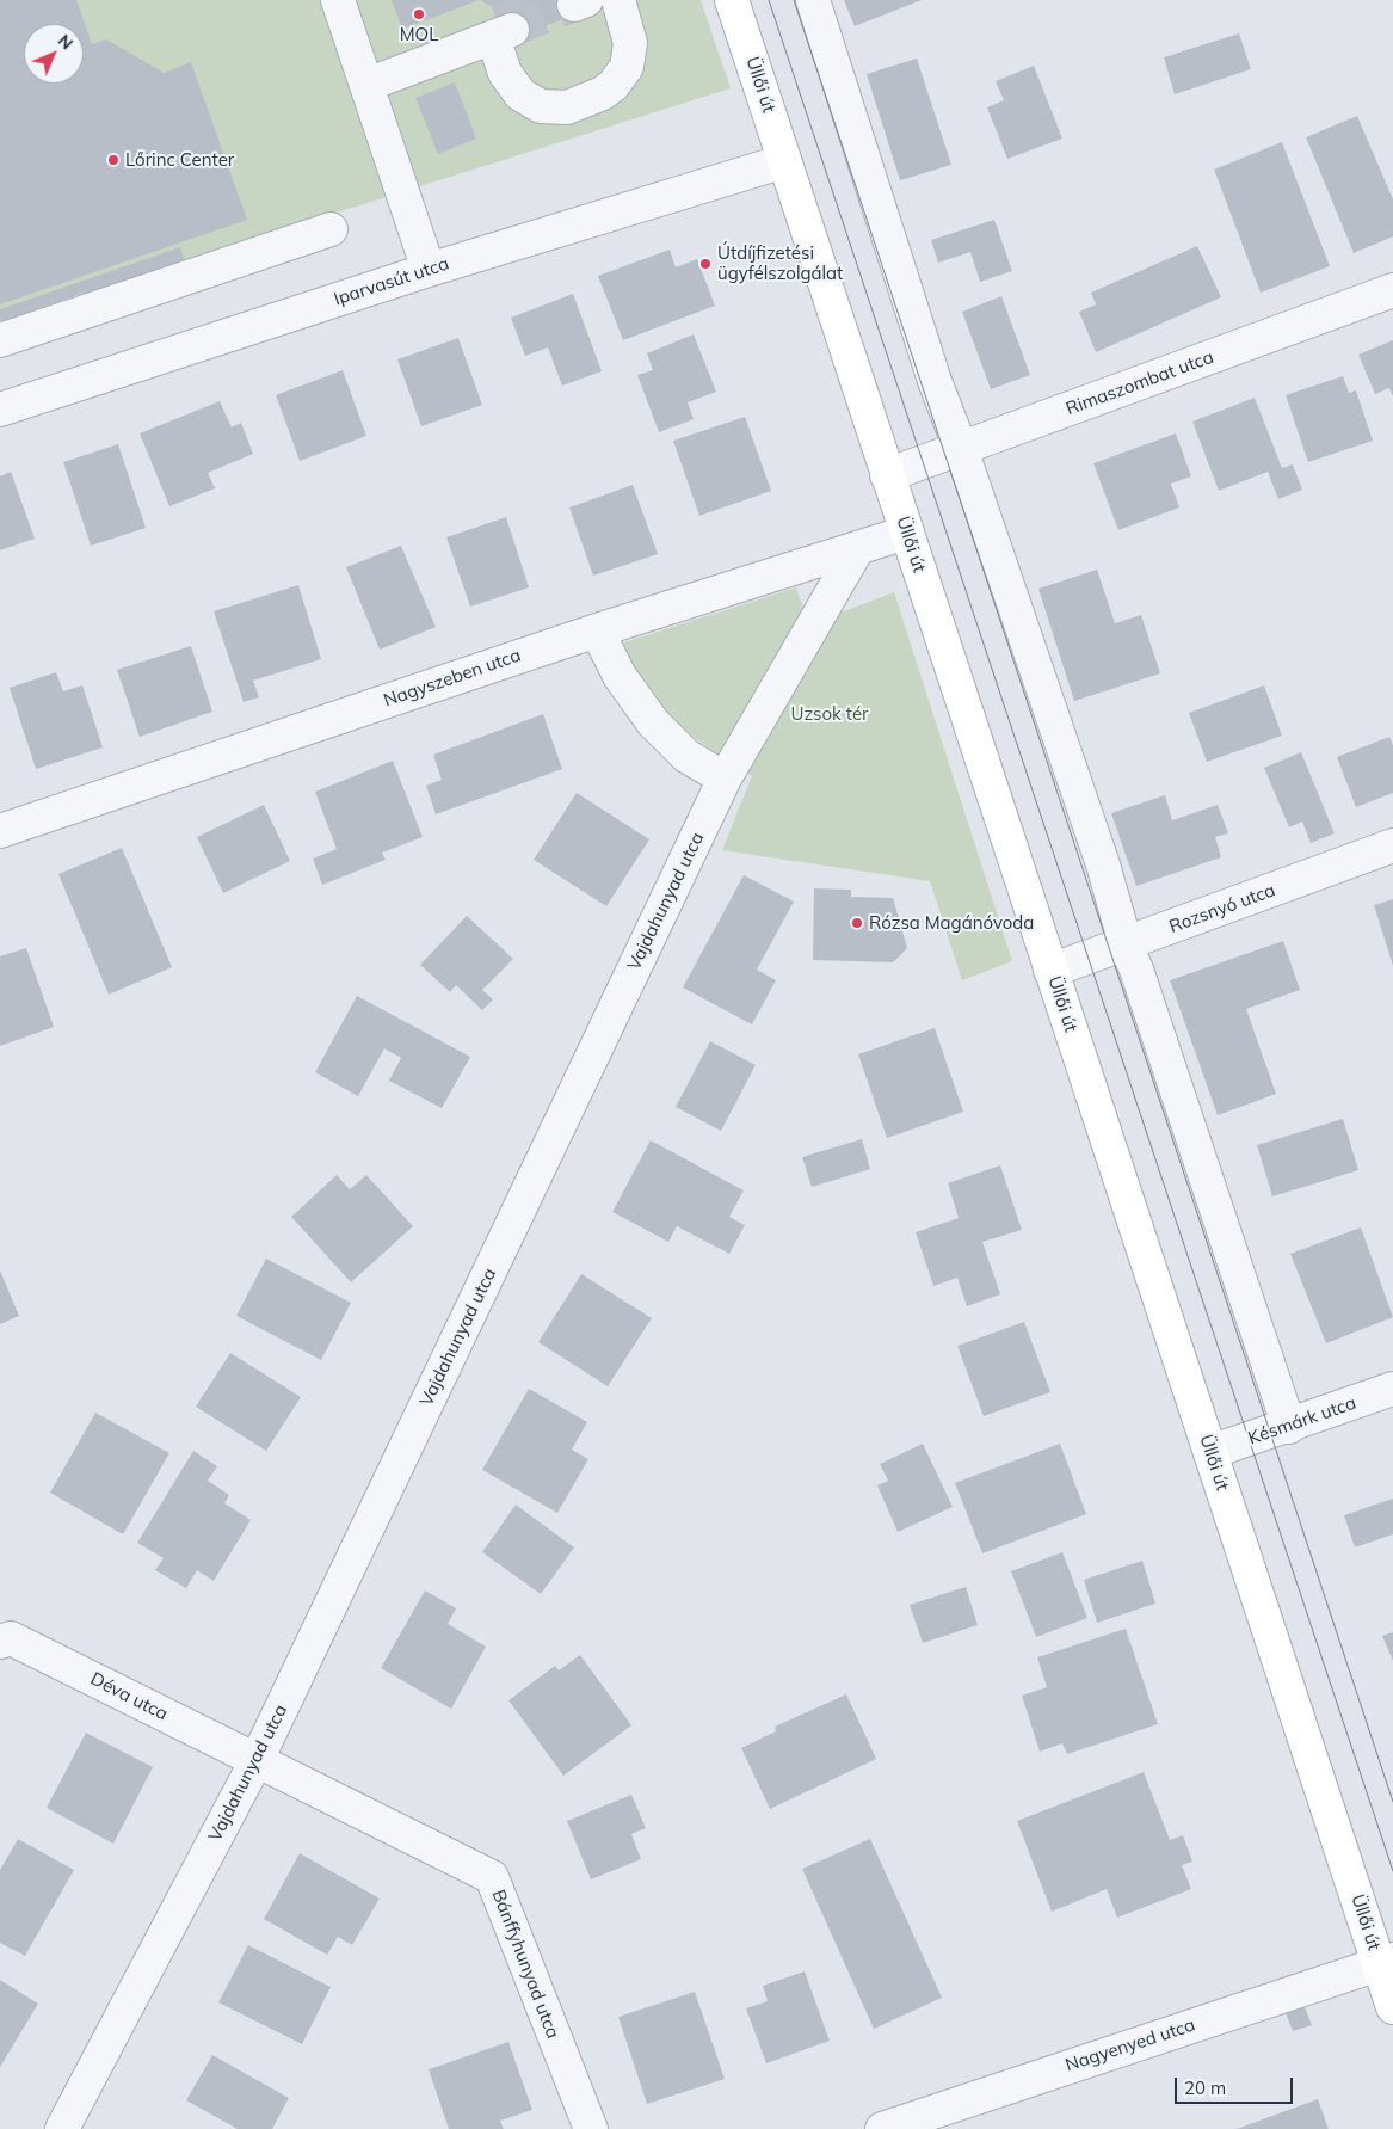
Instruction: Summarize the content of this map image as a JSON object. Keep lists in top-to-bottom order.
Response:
{
  "streets": {
    "main road": ["Üllői út"],
    "street": [
      "Iparvasút utca",
      "Rimaszombat utca",
      "Nagyszeben utca",
      "Vajdahunyad utca",
      "Rozsnyó utca",
      "Késmárk utca",
      "Déva utca",
      "Bánffyhunyad utca",
      "Nagyenyed utca"
    ]
  },
  "crossings": [
    ["Üllői út", "Iparvasút utca"],
    ["Üllői út", "Rimaszombat utca"],
    ["Üllői út", "Nagyszeben utca"],
    ["Üllői út", "Rozsnyó utca"],
    ["Üllői út", "Késmárk utca"],
    ["Üllői út", "Nagyenyed utca"],
    ["Nagyszeben utca", "Vajdahunyad utca"],
    ["Vajdahunyad utca", "Déva utca"],
    ["Vajdahunyad utca", "Bánffyhunyad utca"],
    ["Déva utca", "Bánffyhunyad utca"]
  ],
  "parks": ["Uzsok tér"],
  "places": [
    "MOL",
    "Lőrinc Center",
    "Útdíjfizetési ügyfélszolgálat",
    "Rózsa Magánóvoda"
  ],
  "scale_bar": "20 m",
  "north": "top right"
}
